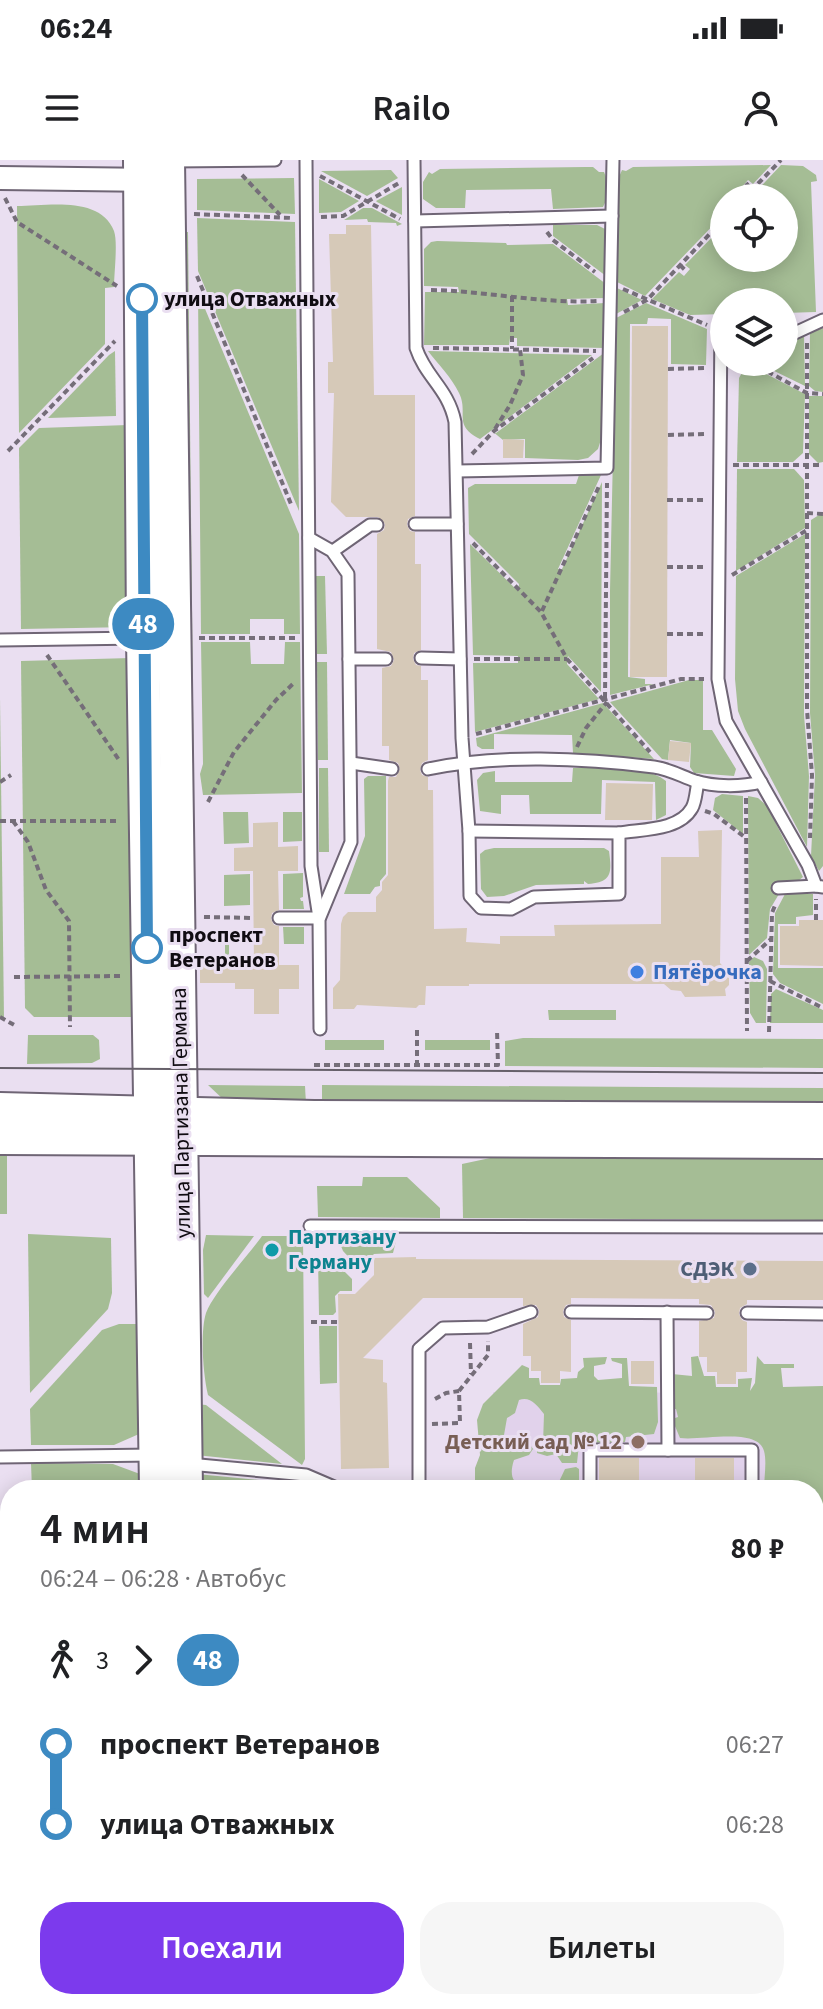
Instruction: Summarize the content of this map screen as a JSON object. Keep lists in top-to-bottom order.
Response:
{
  "streets": {
    "main road": ["улица Партизана Германа"]
  },
  "places": [
    "улица Отважных",
    "проспект Ветеранов",
    "Пятёрочка",
    "Партизану Герману",
    "СДЭК",
    "Детский сад № 12"
  ],
  "lines": ["bus line 48"],
  "page": {
    "status": "06:24",
    "header": "Railo",
    "on_map": "48",
    "heading": ["4 мин", "06:24 – 06:28 · Автобус", "80 ₽"],
    "legs": ["3", "48"],
    "list": [
      {
        "name": "проспект Ветеранов",
        "value": "06:27"
      },
      {
        "name": "улица Отважных",
        "value": "06:28"
      }
    ],
    "buttons": ["Поехали", "Билеты"]
  }
}
